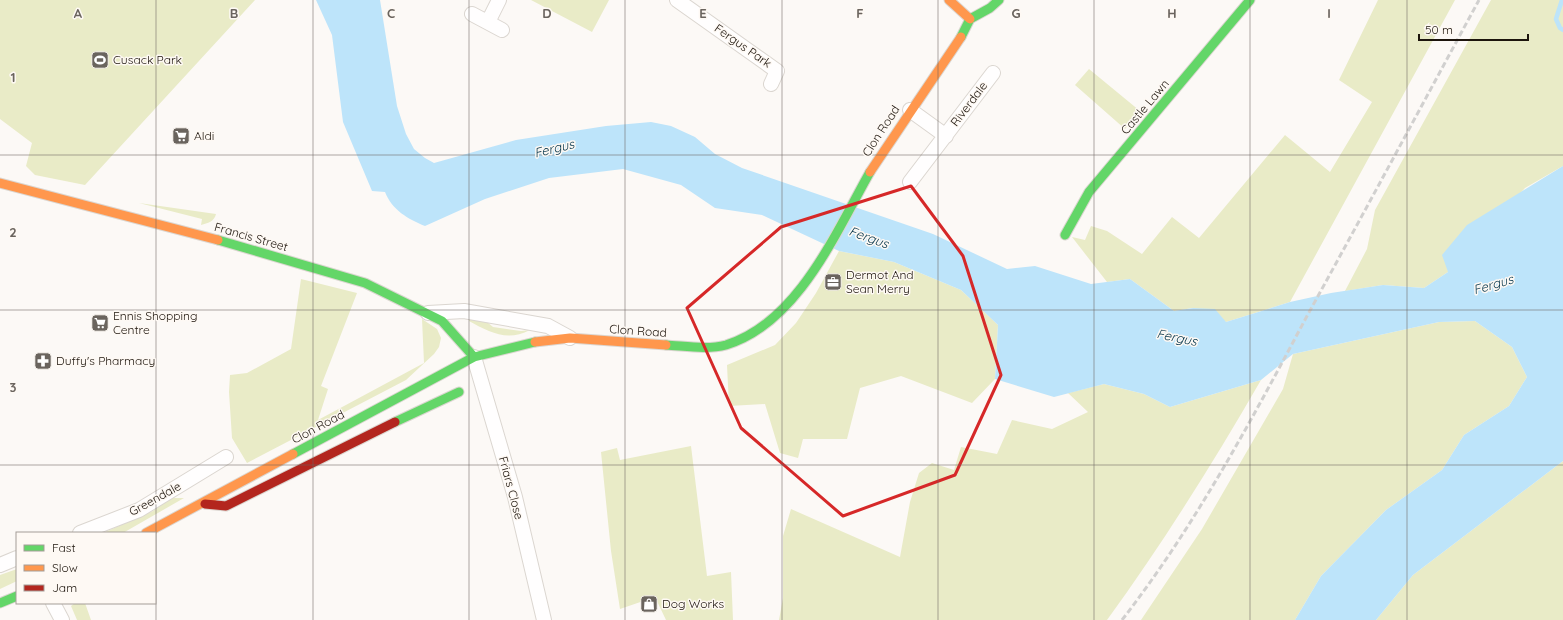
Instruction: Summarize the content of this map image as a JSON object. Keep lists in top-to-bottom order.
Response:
{
  "streets": {
    "street": [
      "Fergus Park",
      "Riverdale",
      "Castle Lawn",
      "Clon Road",
      "Francis Street",
      "Friars Close",
      "Greendale"
    ]
  },
  "crossings": [
    ["Riverdale", "Clon Road"],
    ["Clon Road", "Francis Street"],
    ["Clon Road", "Friars Close"],
    ["Francis Street", "Friars Close"]
  ],
  "water": ["Fergus"],
  "places": {
    "sports": ["Cusack Park"],
    "supermarket": ["Aldi", "Ennis Shopping Centre"],
    "office": ["Dermot And Sean Merry"],
    "pharmacy": ["Duffy's Pharmacy"],
    "shop": ["Dog Works"]
  },
  "legend": ["Fast", "Slow", "Jam"],
  "scale_bar": "50 m",
  "grid": {
    "columns": [
      "A",
      "B",
      "C",
      "D",
      "E",
      "F",
      "G",
      "H",
      "I"
    ],
    "rows": ["1", "2", "3"]
  }
}
